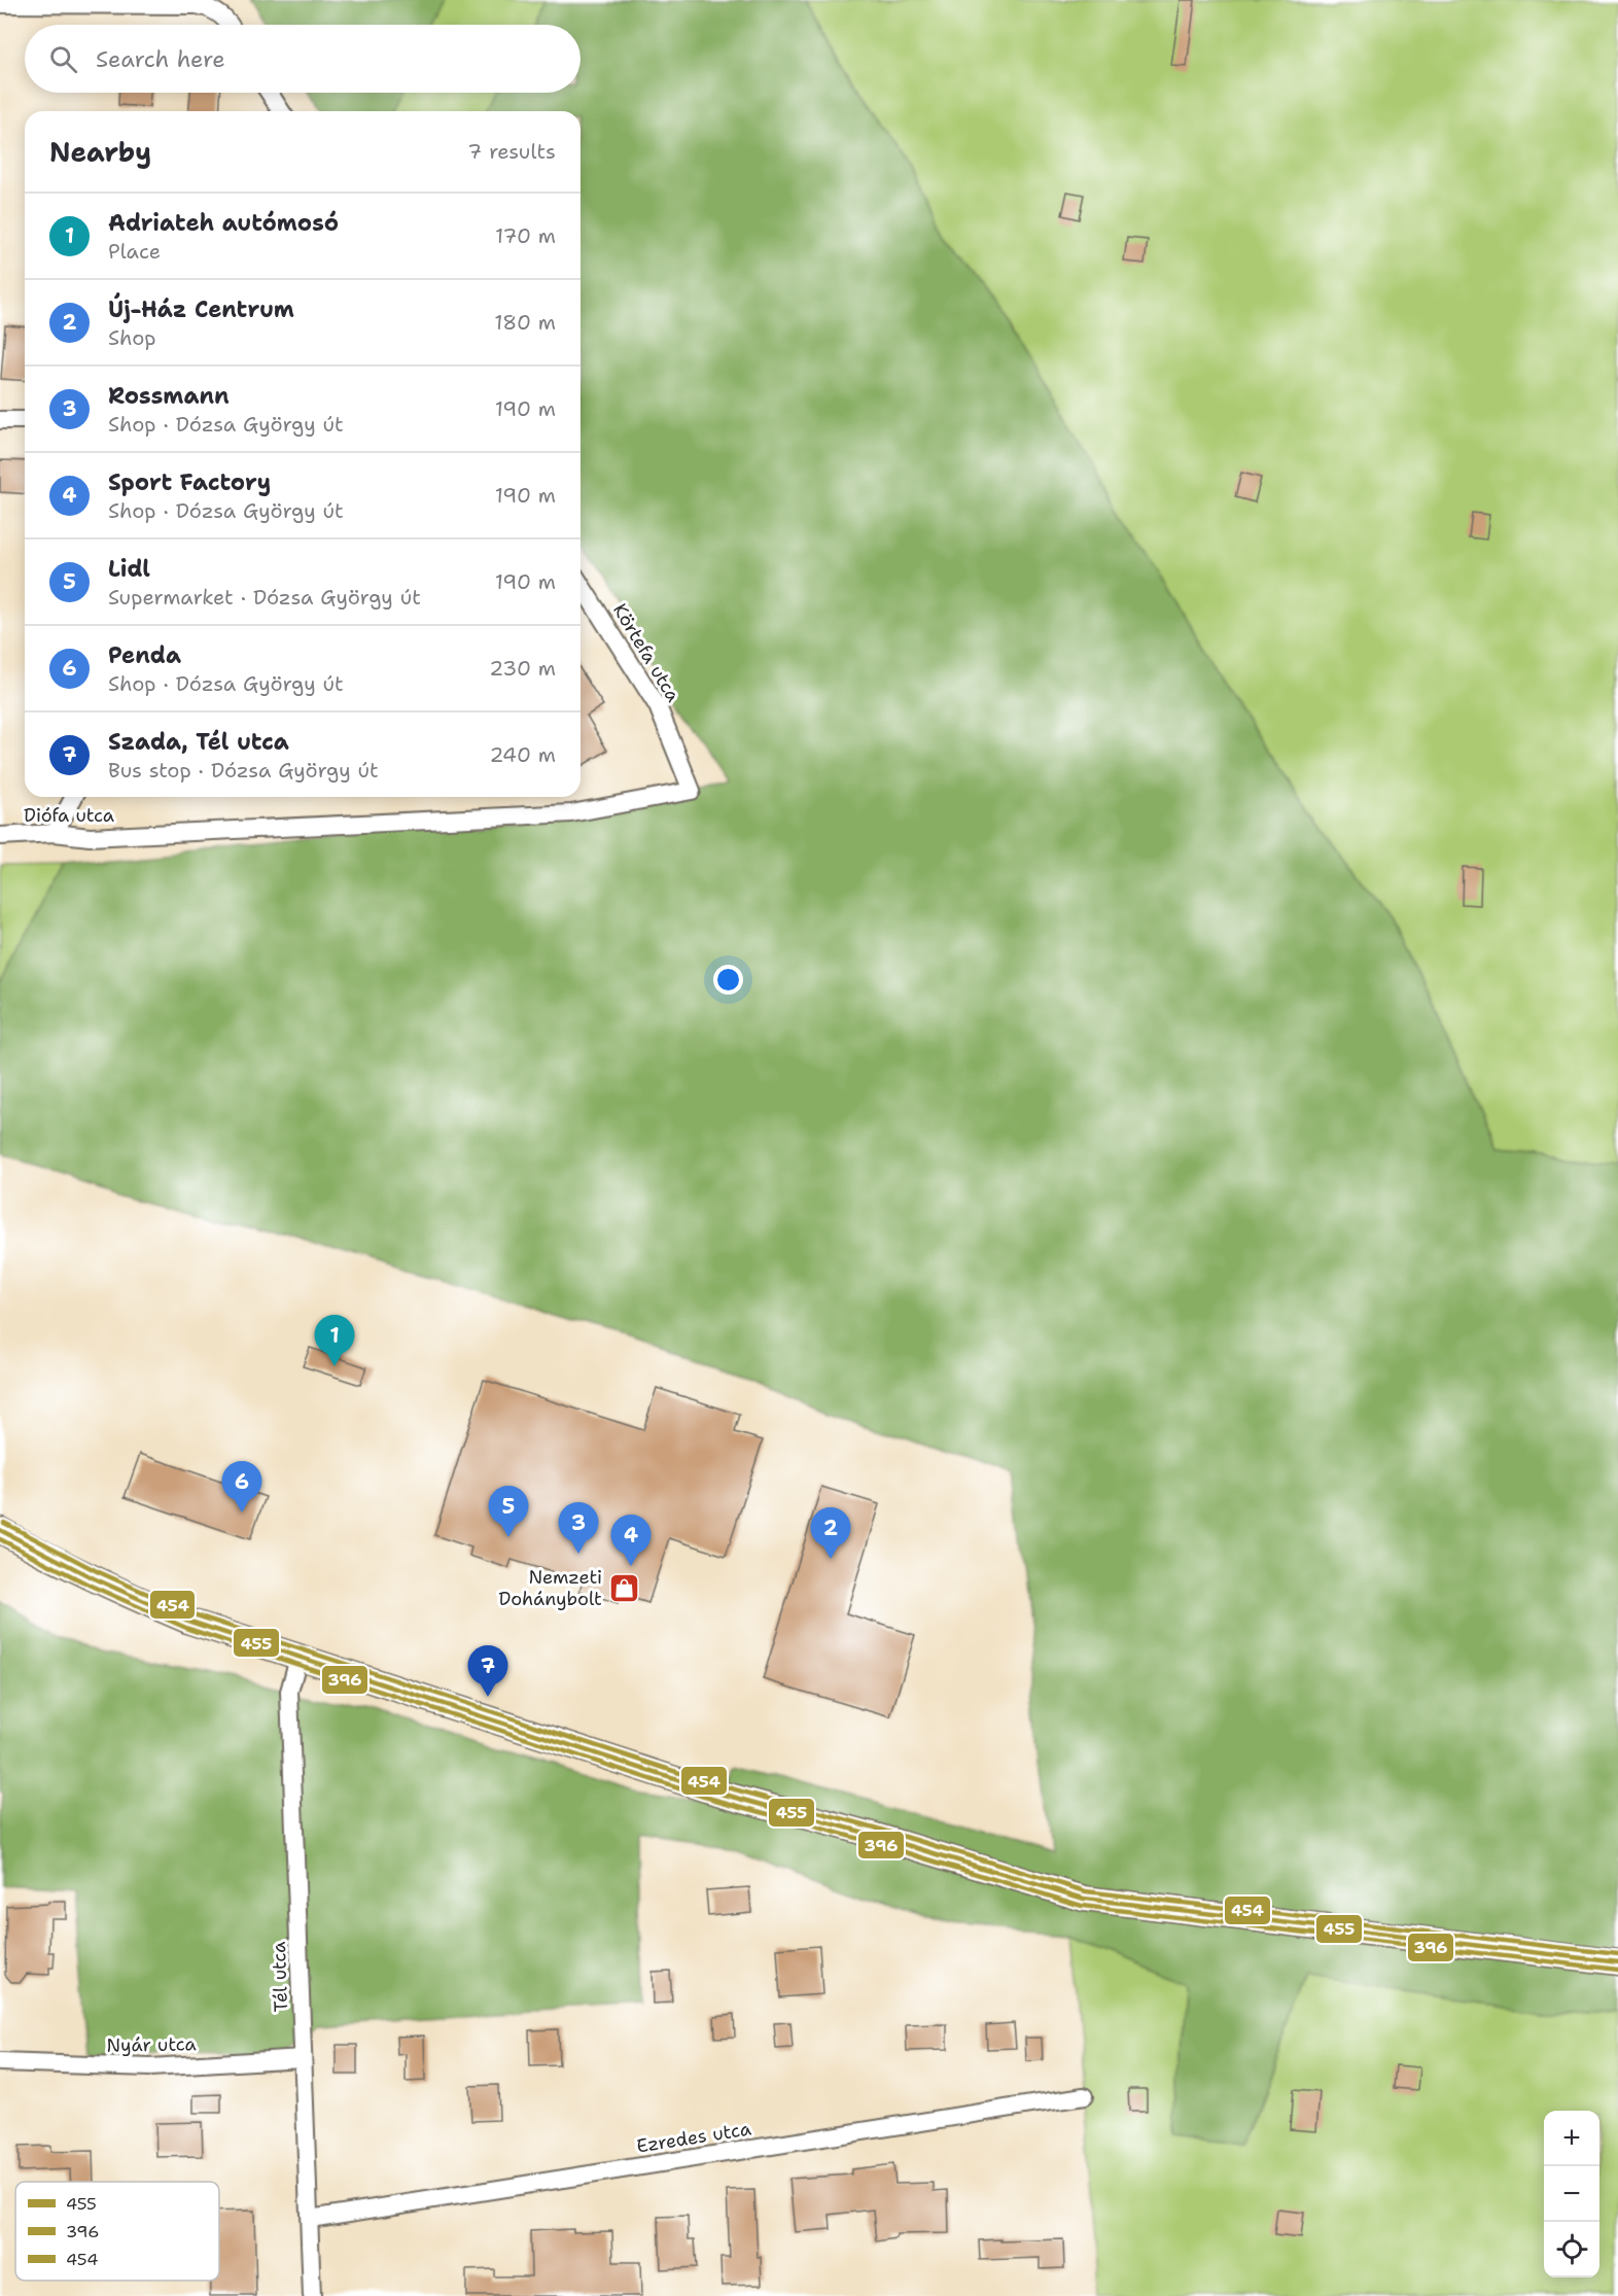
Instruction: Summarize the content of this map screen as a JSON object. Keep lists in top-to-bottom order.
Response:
{
  "streets": {
    "street": [
      "Körtefa utca",
      "Diófa utca",
      "Tél utca",
      "Nyár utca",
      "Ezredes utca"
    ]
  },
  "crossings": [
    ["Körtefa utca", "Diófa utca"],
    ["Tél utca", "Nyár utca"],
    ["Tél utca", "Ezredes utca"]
  ],
  "places": {
    "shop": ["Nemzeti Dohánybolt"]
  },
  "lines": ["transit line 454", "transit line 455", "transit line 396"],
  "legend": ["455", "396", "454"],
  "page": {
    "search": "Search here",
    "heading": ["Nearby", "7 results"],
    "list": [
      {
        "mark": "1",
        "name": "Adriateh autómosó",
        "note": "Place",
        "value": "170 m"
      },
      {
        "mark": "2",
        "name": "Új-Ház Centrum",
        "note": "Shop",
        "value": "180 m"
      },
      {
        "mark": "3",
        "name": "Rossmann",
        "note": "Shop · Dózsa György út",
        "value": "190 m"
      },
      {
        "mark": "4",
        "name": "Sport Factory",
        "note": "Shop · Dózsa György út",
        "value": "190 m"
      },
      {
        "mark": "5",
        "name": "Lidl",
        "note": "Supermarket · Dózsa György út",
        "value": "190 m"
      },
      {
        "mark": "6",
        "name": "Penda",
        "note": "Shop · Dózsa György út",
        "value": "230 m"
      },
      {
        "mark": "7",
        "name": "Szada, Tél utca",
        "note": "Bus stop · Dózsa György út",
        "value": "240 m"
      }
    ],
    "pins": [
      "1",
      "6",
      "5",
      "3",
      "2",
      "4",
      "7"
    ],
    "map_buttons": ["+", "−"]
  }
}
